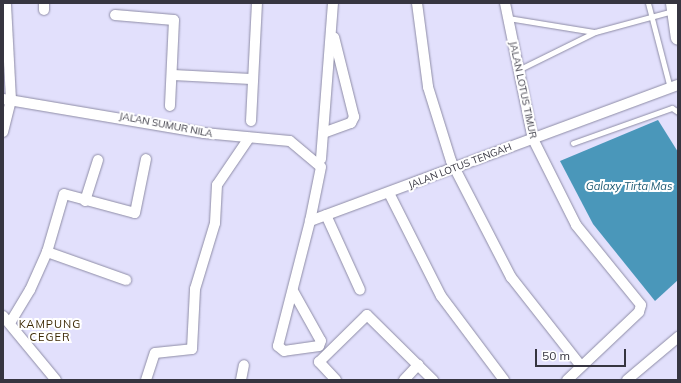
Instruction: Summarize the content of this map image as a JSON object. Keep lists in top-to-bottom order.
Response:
{
  "streets": {
    "street": ["JALAN LOTUS TIMUR", "JALAN SUMUR NILA", "JALAN LOTUS TENGAH"]
  },
  "crossings": [
    ["JALAN LOTUS TIMUR", "JALAN LOTUS TENGAH"]
  ],
  "districts": ["KAMPUNG CEGER"],
  "water": ["Galaxy Tirta Mas"],
  "scale_bar": "50 m"
}
